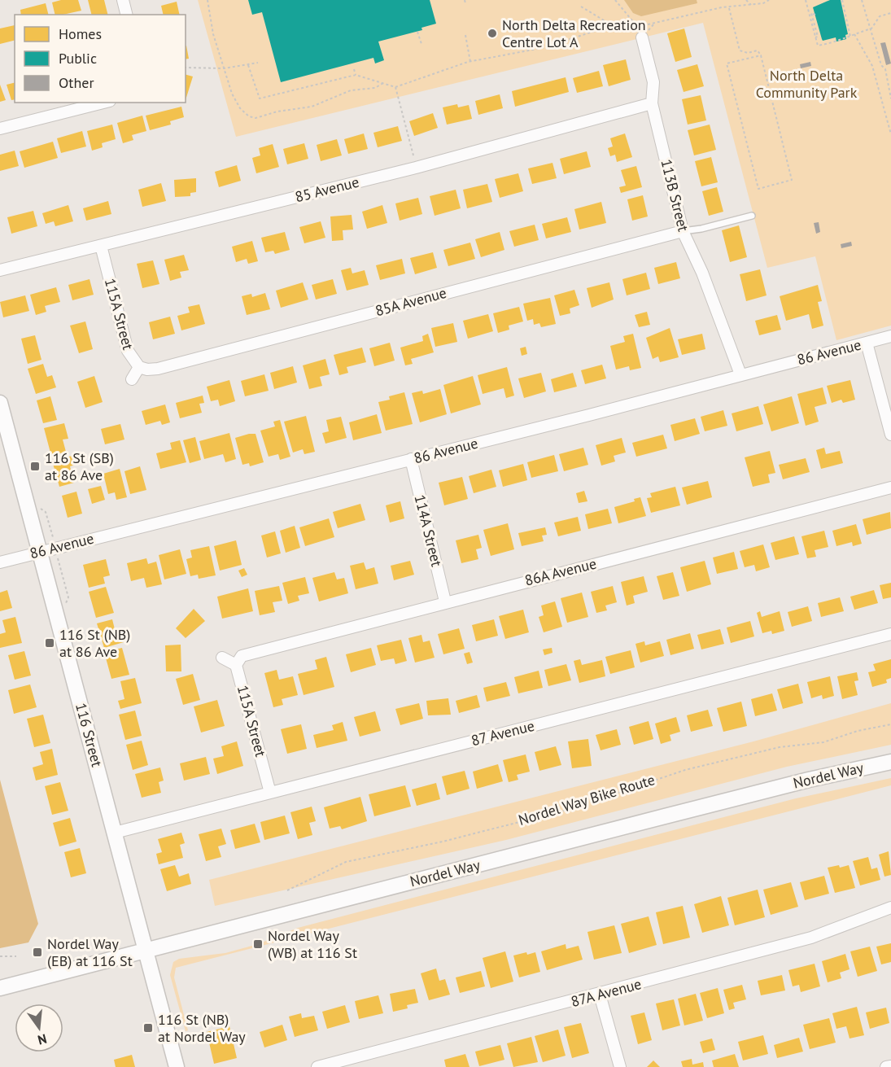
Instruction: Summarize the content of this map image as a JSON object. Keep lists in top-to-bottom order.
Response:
{
  "streets": {
    "main road": ["116 Street", "Nordel Way"],
    "street": [
      "85 Avenue",
      "113B Street",
      "85A Avenue",
      "115A Street",
      "86 Avenue",
      "114A Street",
      "86A Avenue",
      "87 Avenue",
      "87A Avenue"
    ],
    "path": ["Nordel Way Bike Route"]
  },
  "crossings": [
    ["85 Avenue", "113B Street"],
    ["85 Avenue", "115A Street"],
    ["113B Street", "85A Avenue"],
    ["113B Street", "86 Avenue"],
    ["85A Avenue", "115A Street"],
    ["115A Street", "86A Avenue"],
    ["115A Street", "87 Avenue"],
    ["86 Avenue", "114A Street"],
    ["86 Avenue", "116 Street"],
    ["114A Street", "86A Avenue"],
    ["87 Avenue", "116 Street"],
    ["116 Street", "Nordel Way"]
  ],
  "parks": ["North Delta Community Park"],
  "places": {
    "other": ["North Delta Recreation Centre Lot A"],
    "transit": [
      "116 St (SB) at 86 Ave",
      "116 St (NB) at 86 Ave",
      "Nordel Way (WB) at 116 St",
      "Nordel Way (EB) at 116 St",
      "116 St (NB) at Nordel Way"
    ]
  },
  "legend": ["Homes", "Public", "Other"],
  "north": "bottom"
}
